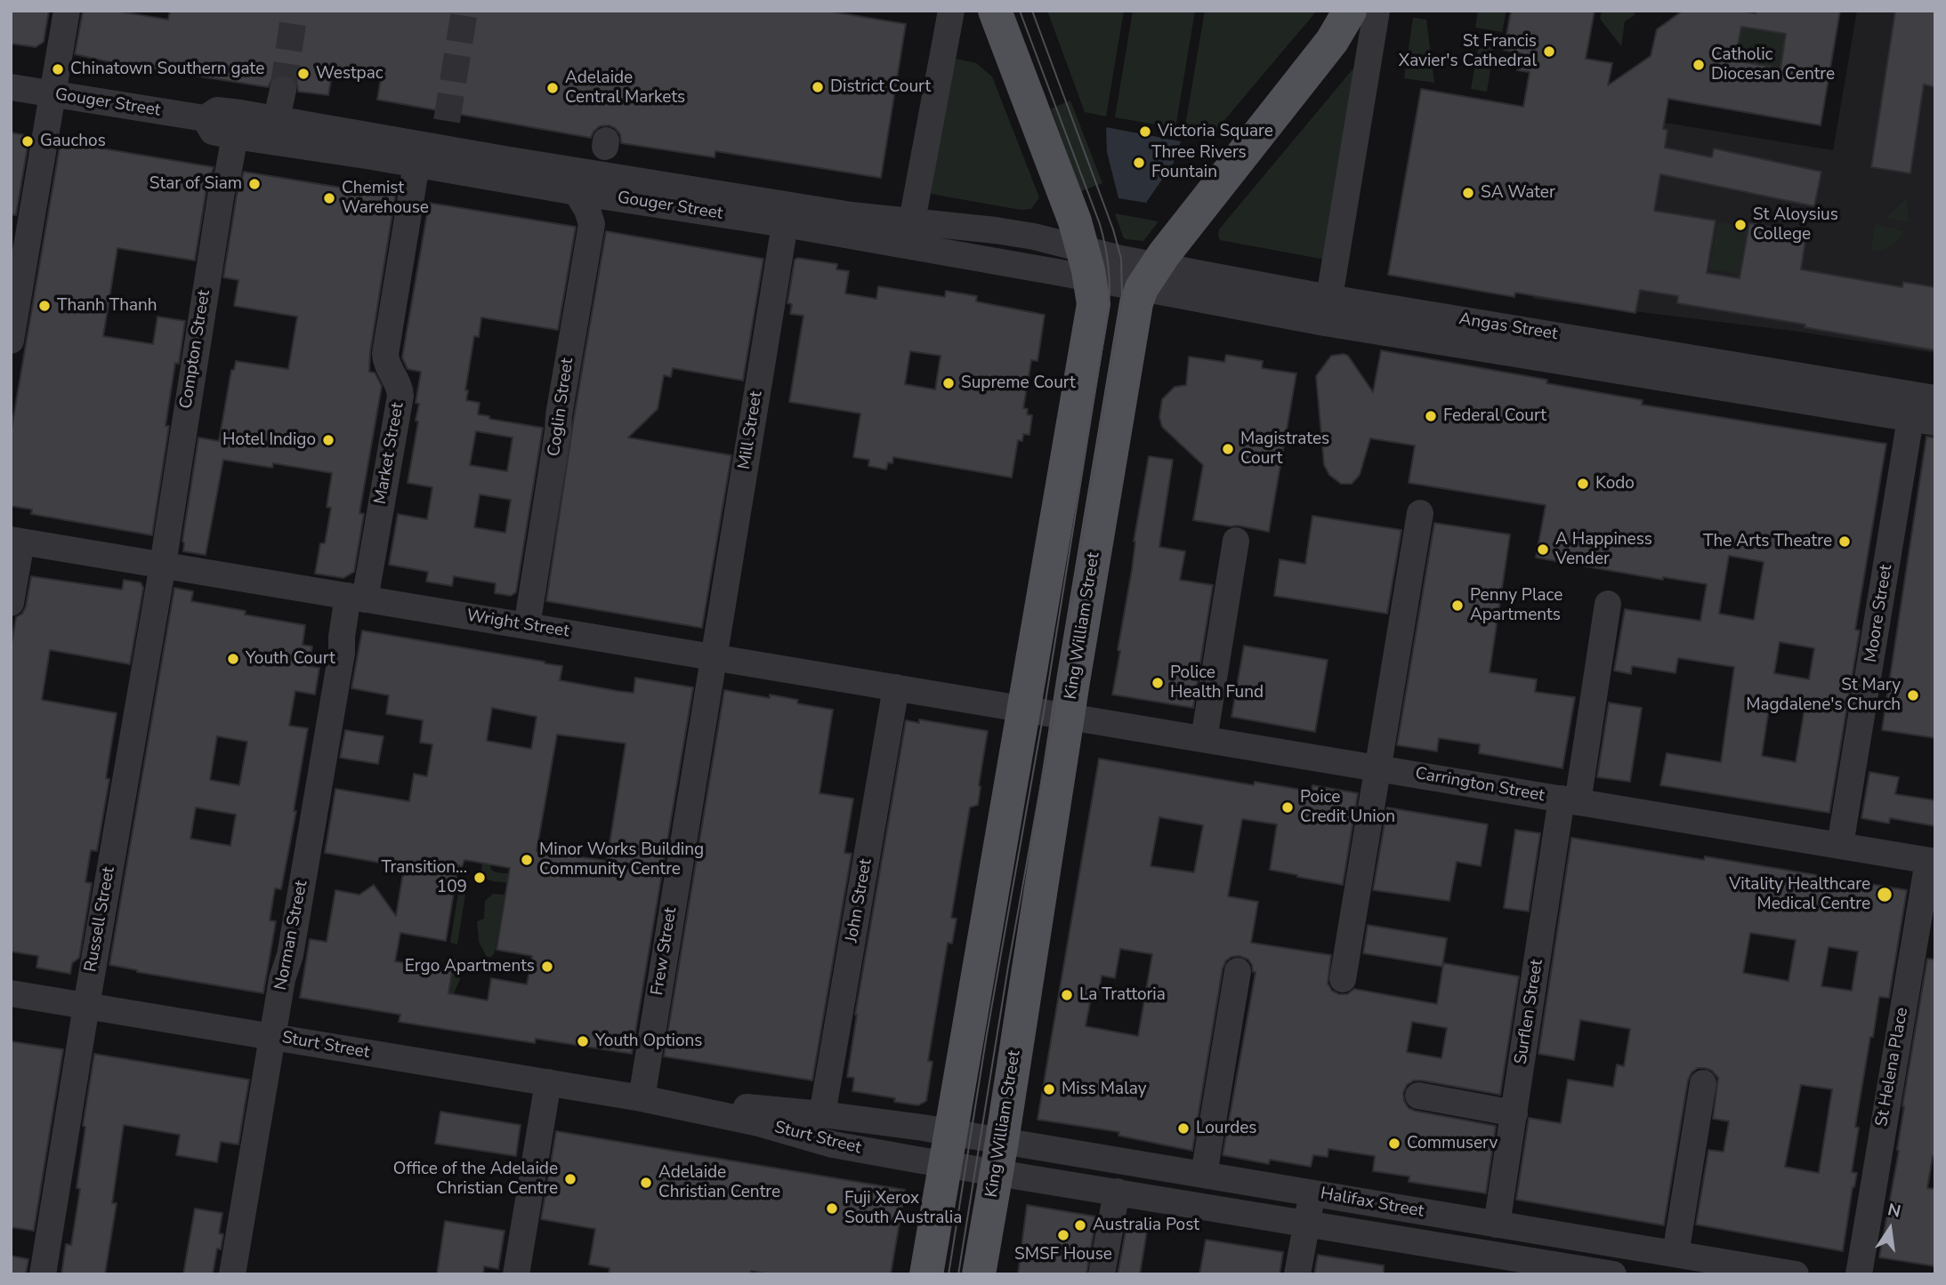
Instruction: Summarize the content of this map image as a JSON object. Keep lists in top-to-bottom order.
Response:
{
  "streets": {
    "main road": ["King William Street"],
    "street": [
      "Gouger Street",
      "Angas Street",
      "Compton Street",
      "Coglin Street",
      "Mill Street",
      "Market Street",
      "Moore Street",
      "Wright Street",
      "Carrington Street",
      "John Street",
      "Russell Street",
      "Norman Street",
      "Frew Street",
      "Surflen Street",
      "Sturt Street",
      "St Helena Place",
      "Halifax Street"
    ]
  },
  "crossings": [
    ["Gouger Street", "Angas Street"],
    ["Gouger Street", "Compton Street"],
    ["Gouger Street", "Coglin Street"],
    ["Gouger Street", "Mill Street"],
    ["Gouger Street", "Market Street"],
    ["Angas Street", "Moore Street"],
    ["Angas Street", "King William Street"],
    ["Compton Street", "Wright Street"],
    ["Compton Street", "Russell Street"],
    ["Coglin Street", "Wright Street"],
    ["Mill Street", "Wright Street"],
    ["Mill Street", "Frew Street"],
    ["Market Street", "Wright Street"],
    ["Market Street", "Norman Street"],
    ["Moore Street", "Carrington Street"],
    ["Wright Street", "Carrington Street"],
    ["Wright Street", "John Street"],
    ["Wright Street", "Russell Street"],
    ["Wright Street", "Norman Street"],
    ["Wright Street", "Frew Street"],
    ["King William Street", "Carrington Street"],
    ["King William Street", "Halifax Street"],
    ["Carrington Street", "Surflen Street"],
    ["Carrington Street", "St Helena Place"],
    ["John Street", "Sturt Street"],
    ["Russell Street", "Sturt Street"],
    ["Norman Street", "Sturt Street"],
    ["Frew Street", "Sturt Street"],
    ["Surflen Street", "Halifax Street"],
    ["Sturt Street", "Halifax Street"]
  ],
  "places": [
    "St Francis Xavier's Cathedral",
    "Catholic Diocesan Centre",
    "Chinatown Southern gate",
    "Westpac",
    "District Court",
    "Adelaide Central Markets",
    "Victoria Square",
    "Gauchos",
    "Three Rivers Fountain",
    "Star of Siam",
    "SA Water",
    "Chemist Warehouse",
    "St Aloysius College",
    "Thanh Thanh",
    "Supreme Court",
    "Federal Court",
    "Hotel Indigo",
    "Magistrates Court",
    "Kodo",
    "The Arts Theatre",
    "A Happiness Vender",
    "Penny Place Apartments",
    "Youth Court",
    "Police Health Fund",
    "St Mary Magdalene's Church",
    "Poice Credit Union",
    "Minor Works Building Community Centre",
    "Transition... 109",
    "Vitality Healthcare Medical Centre",
    "Ergo Apartments",
    "La Trattoria",
    "Youth Options",
    "Miss Malay",
    "Lourdes",
    "Commuserv",
    "Office of the Adelaide Christian Centre",
    "Adelaide Christian Centre",
    "Fuji Xerox South Australia",
    "Australia Post",
    "SMSF House"
  ],
  "north": "top"
}
